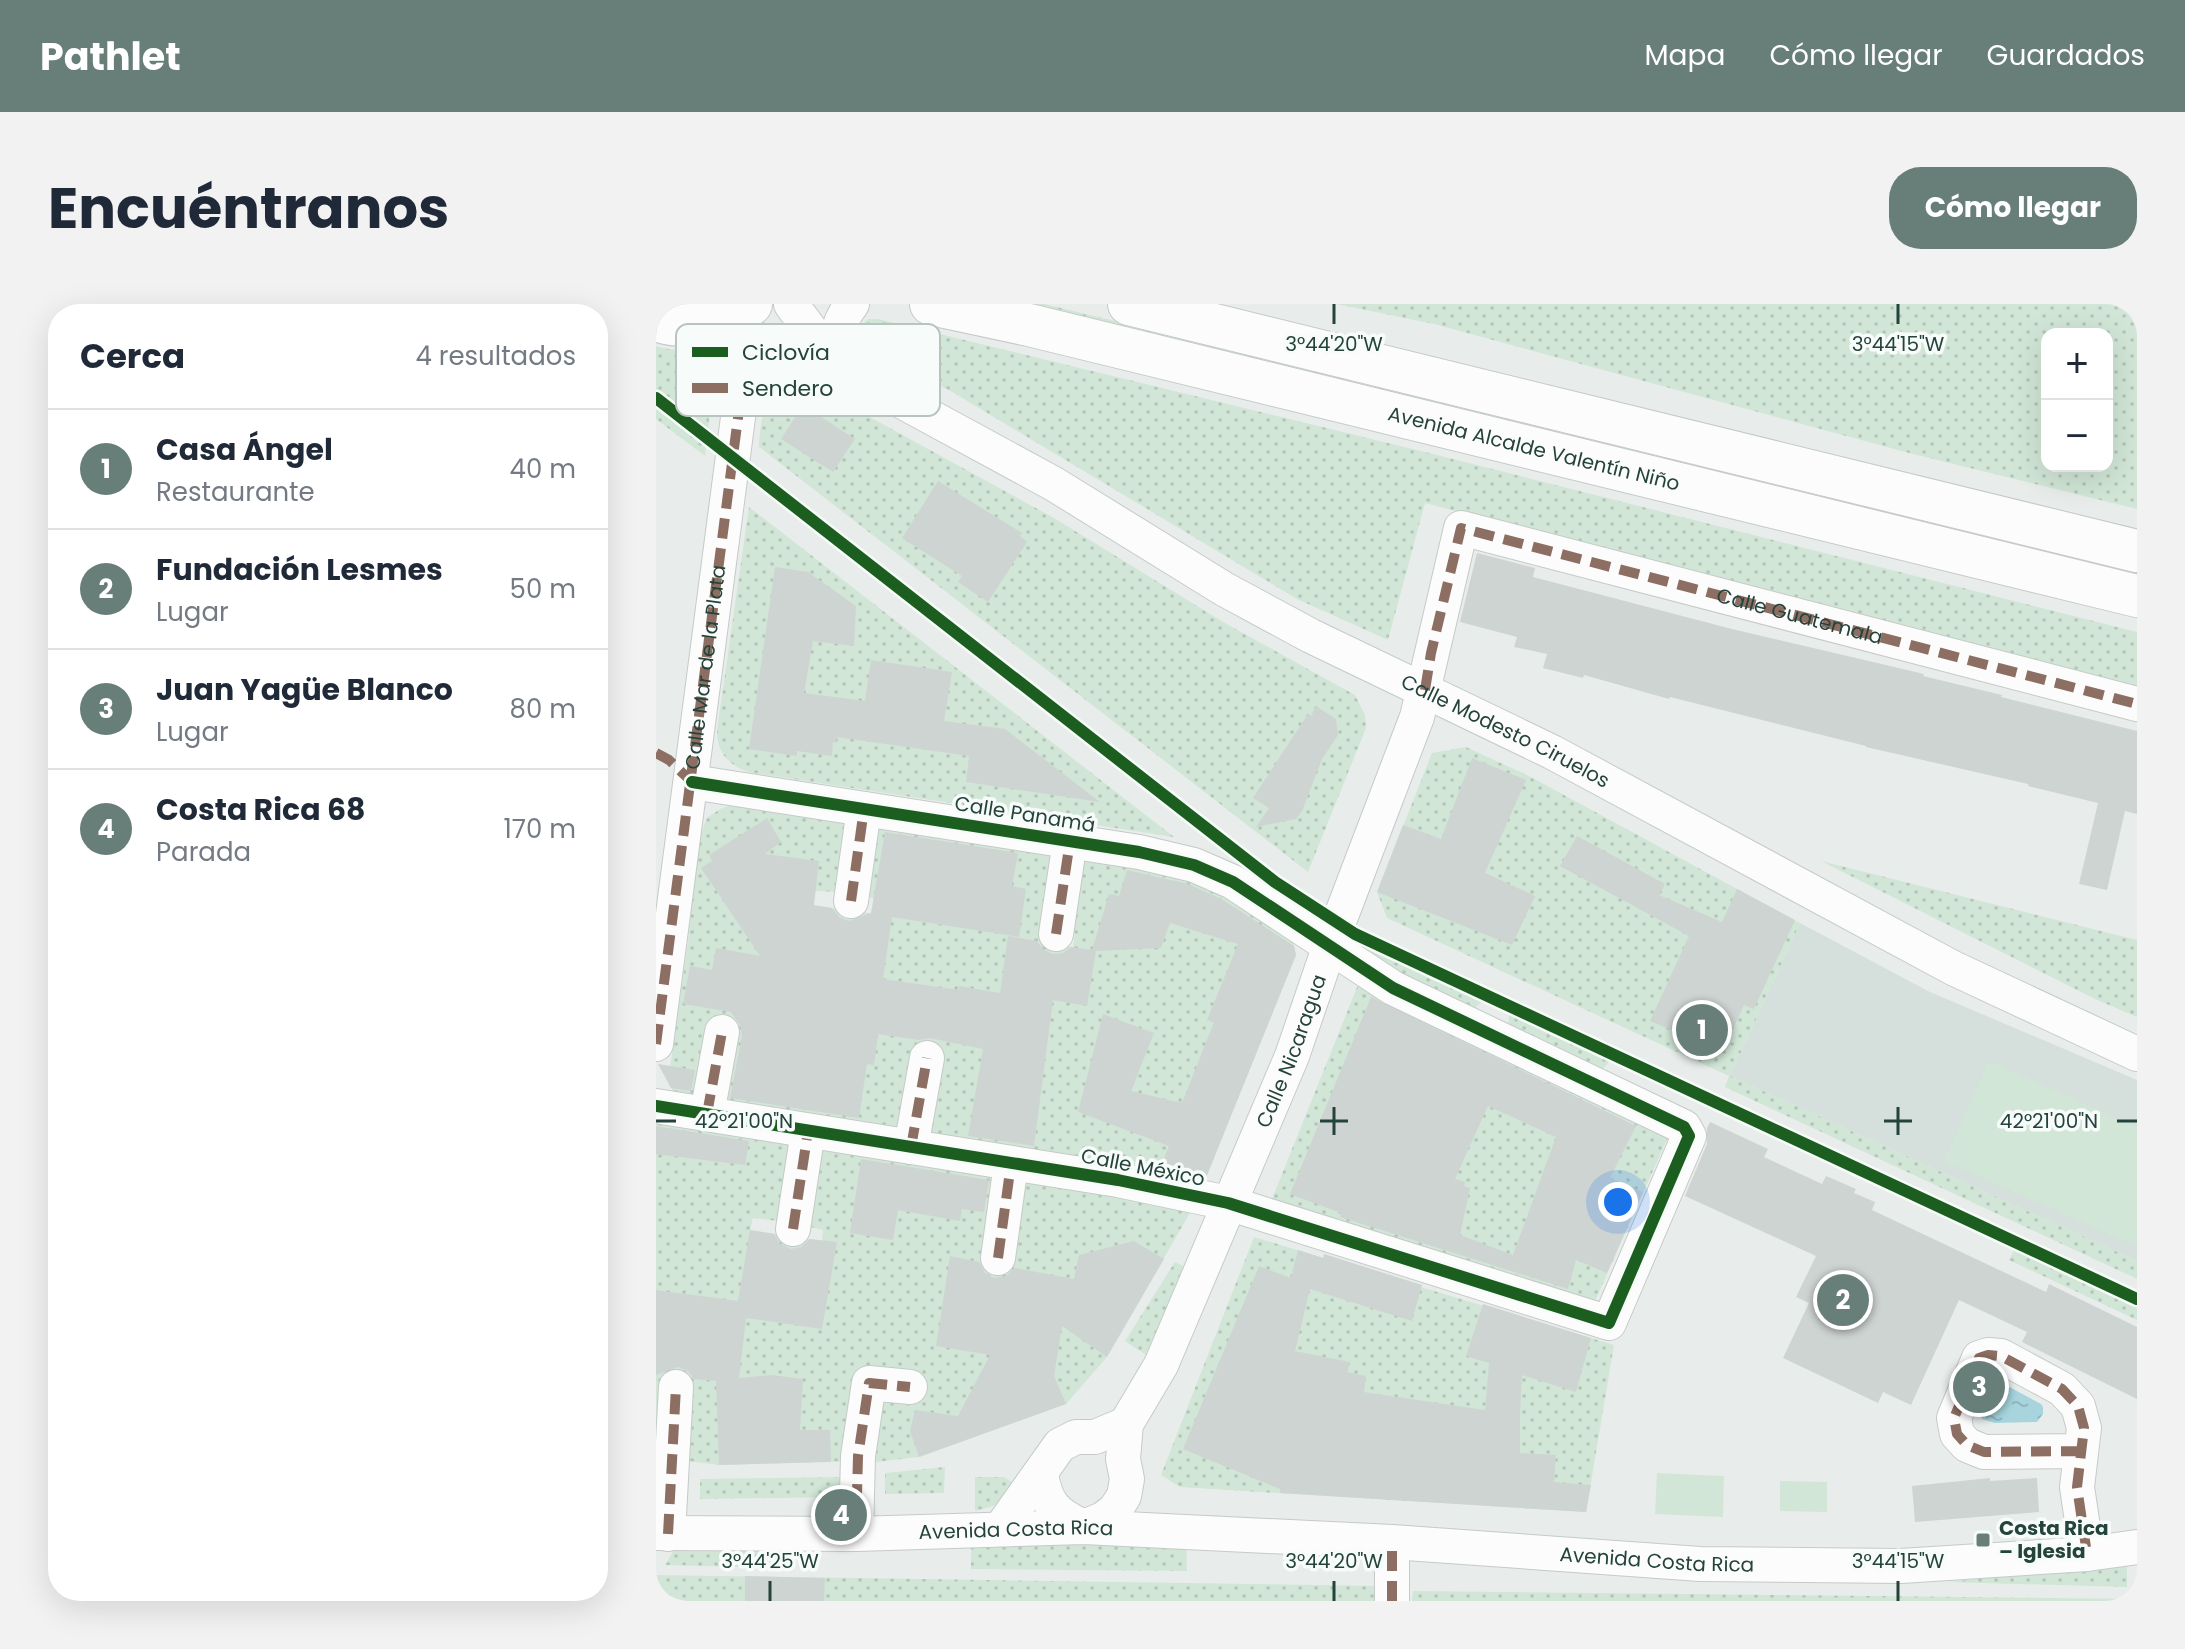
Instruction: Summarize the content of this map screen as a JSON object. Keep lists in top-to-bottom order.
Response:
{
  "streets": {
    "street": [
      "Avenida Alcalde Valentín Niño",
      "Calle Guatemala",
      "Calle Mar de la Plata",
      "Calle Modesto Ciruelos",
      "Calle Panamá",
      "Calle Nicaragua",
      "Calle México",
      "Avenida Costa Rica"
    ]
  },
  "crossings": [
    ["Calle Guatemala", "Calle Nicaragua"],
    ["Calle Mar de la Plata", "Calle Panamá"],
    ["Calle Modesto Ciruelos", "Calle Nicaragua"],
    ["Calle Panamá", "Calle Nicaragua"],
    ["Calle Panamá", "Calle México"],
    ["Calle Nicaragua", "Calle México"],
    ["Calle Nicaragua", "Avenida Costa Rica"]
  ],
  "places": {
    "transit": ["Costa Rica – Iglesia"]
  },
  "legend": ["Ciclovía", "Sendero"],
  "page": {
    "header": "Pathlet",
    "nav": ["Mapa", "Cómo llegar", "Guardados"],
    "title": "Encuéntranos",
    "buttons": "Cómo llegar",
    "heading": ["Cerca", "4 resultados"],
    "map_buttons": ["+", "−"],
    "list": [
      {
        "mark": "1",
        "name": "Casa Ángel",
        "note": "Restaurante",
        "value": "40 m"
      },
      {
        "mark": "2",
        "name": "Fundación Lesmes",
        "note": "Lugar",
        "value": "50 m"
      },
      {
        "mark": "3",
        "name": "Juan Yagüe Blanco",
        "note": "Lugar",
        "value": "80 m"
      },
      {
        "mark": "4",
        "name": "Costa Rica 68",
        "note": "Parada",
        "value": "170 m"
      }
    ],
    "pins": [
      "1",
      "2",
      "3",
      "4"
    ]
  },
  "coordinates": [
    "3°44'20\"W",
    "3°44'15\"W",
    "42°21'00\"N",
    "3°44'25\"W"
  ]
}
